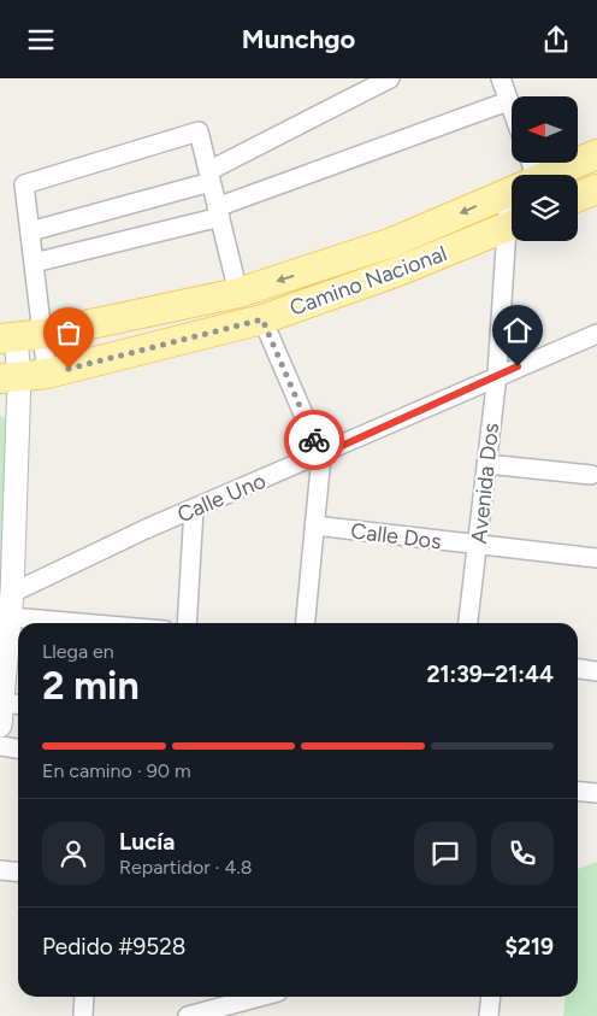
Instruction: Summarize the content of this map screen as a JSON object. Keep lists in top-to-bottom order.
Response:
{
  "streets": {
    "main road": ["Camino Nacional"],
    "street": ["Avenida Dos", "Calle Uno", "Calle Dos"]
  },
  "crossings": [
    ["Avenida Dos", "Calle Uno"],
    ["Avenida Dos", "Calle Dos"]
  ],
  "north": "left",
  "page": {
    "header": "Munchgo",
    "heading": ["2 min", "Llega en", "21:39–21:44"],
    "panel": [
      "Lucía",
      "Repartidor · 4.8",
      "Pedido #9528",
      "$219"
    ],
    "bar": "En camino · 90 m"
  }
}
